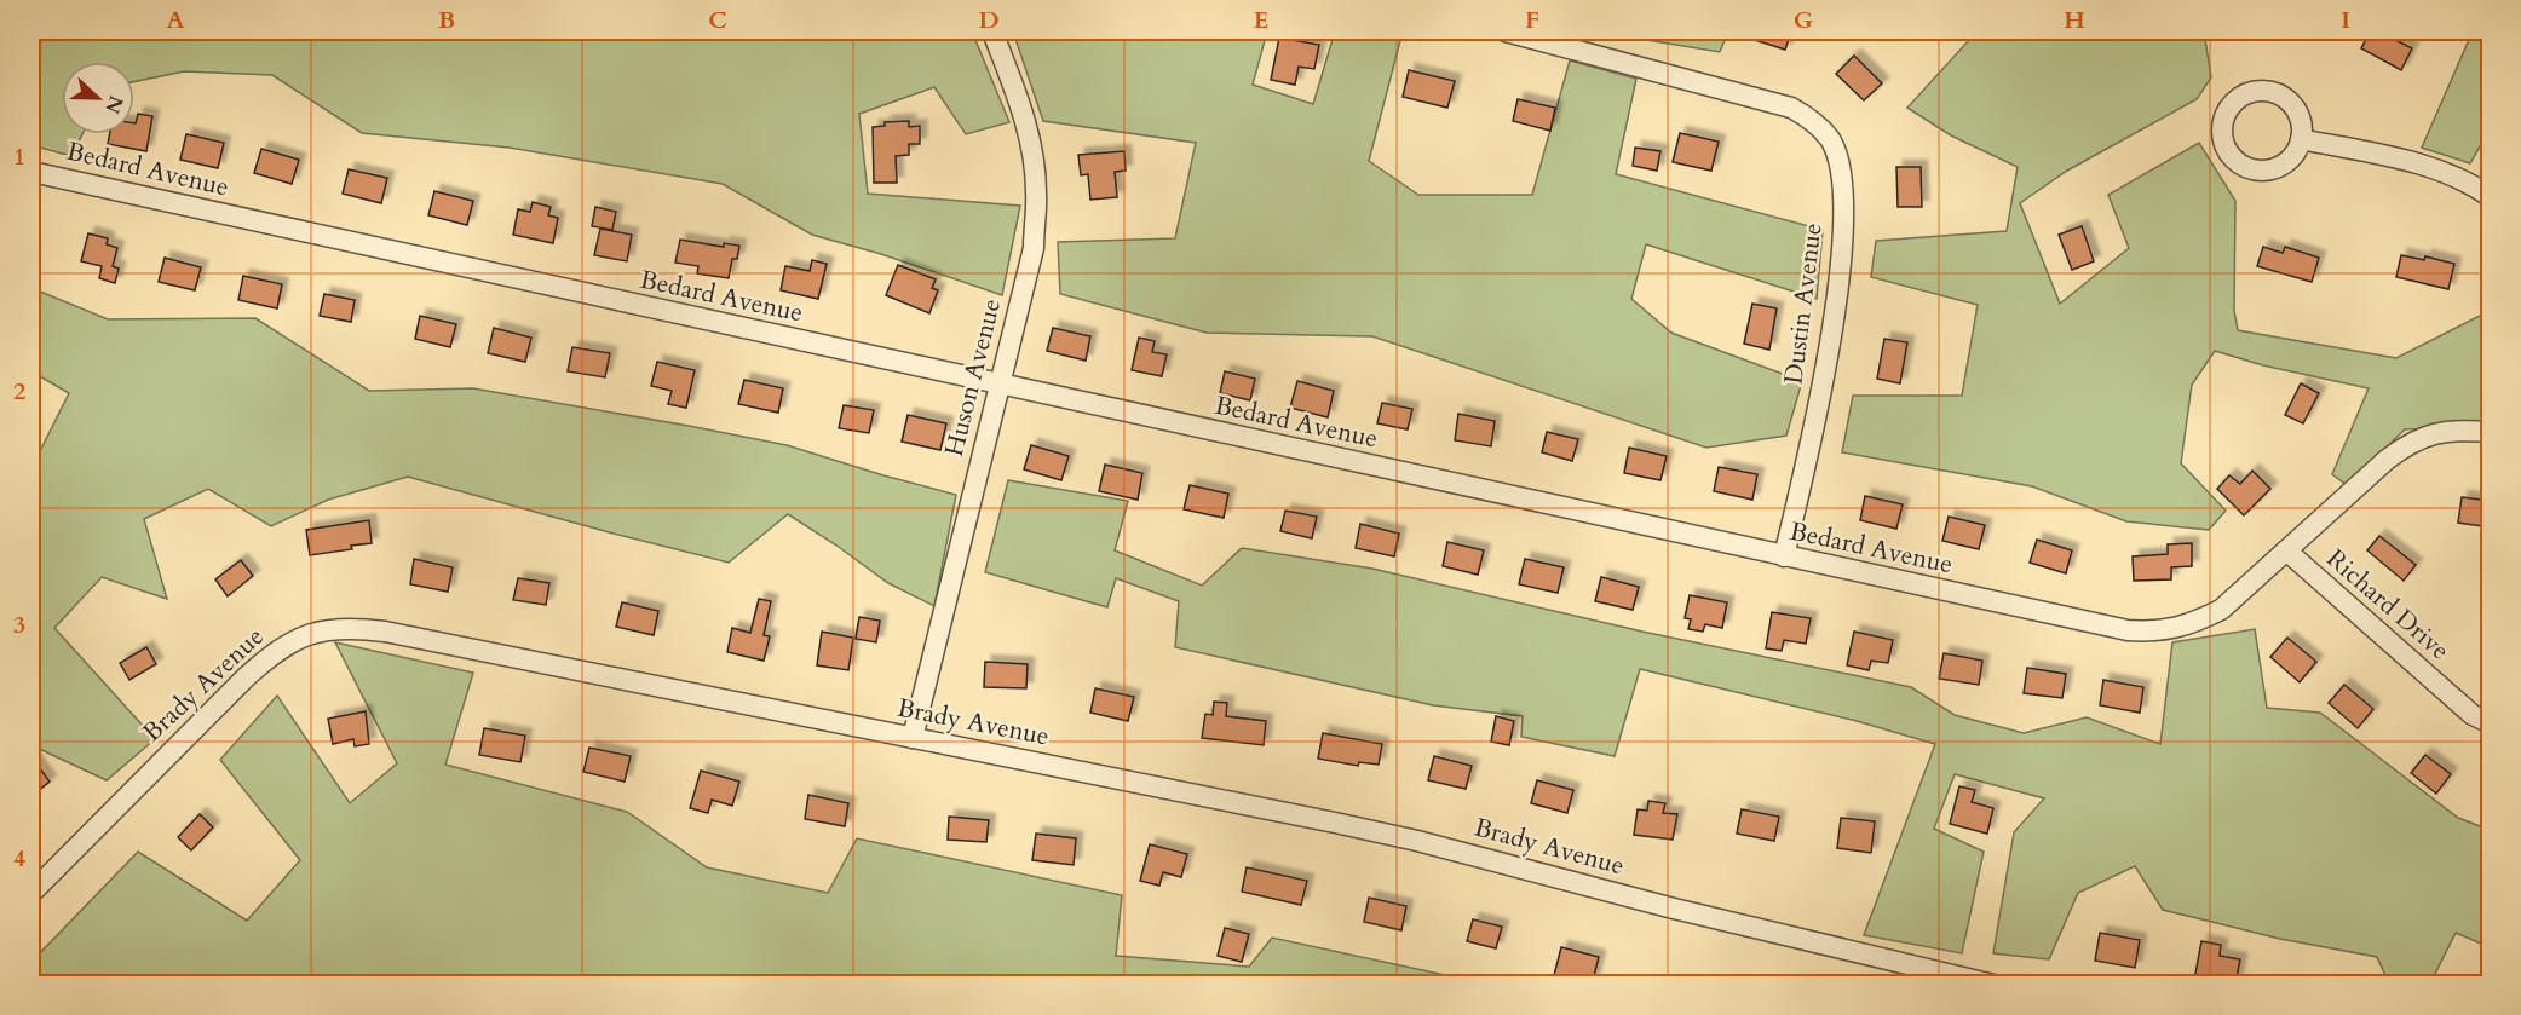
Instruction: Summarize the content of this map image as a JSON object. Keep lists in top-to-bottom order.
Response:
{
  "streets": {
    "street": [
      "Bedard Avenue",
      "Dustin Avenue",
      "Huson Avenue",
      "Richard Drive",
      "Brady Avenue"
    ]
  },
  "crossings": [
    ["Bedard Avenue", "Dustin Avenue"],
    ["Bedard Avenue", "Huson Avenue"],
    ["Bedard Avenue", "Richard Drive"],
    ["Huson Avenue", "Brady Avenue"]
  ],
  "north": "right",
  "grid": {
    "columns": [
      "A",
      "B",
      "C",
      "D",
      "E",
      "F",
      "G",
      "H",
      "I"
    ],
    "rows": [
      "1",
      "2",
      "3",
      "4"
    ]
  }
}
